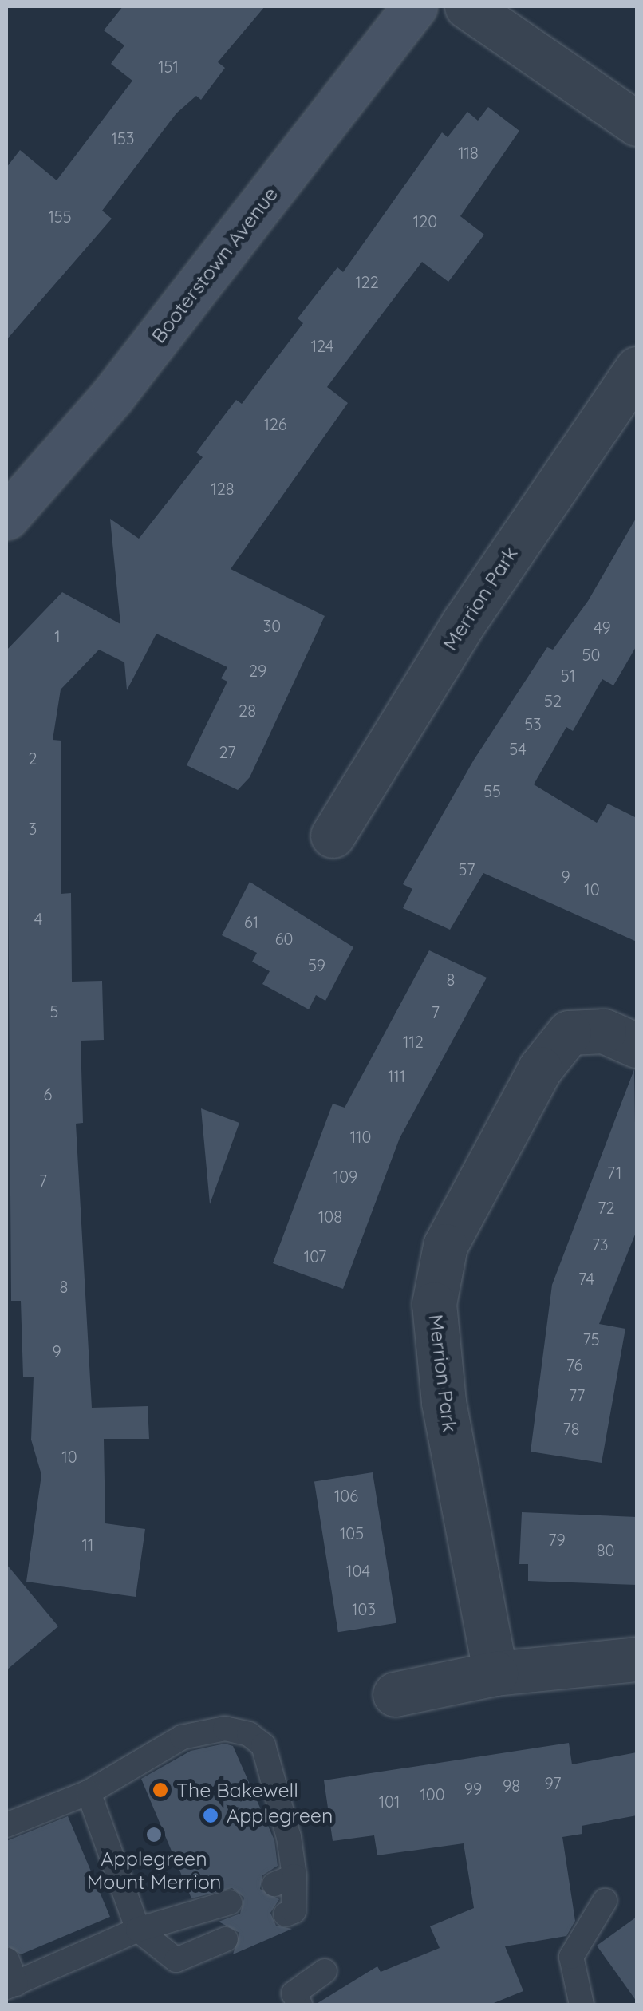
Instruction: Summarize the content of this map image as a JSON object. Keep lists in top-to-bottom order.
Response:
{
  "streets": {
    "street": ["Booterstown Avenue", "Merrion Park"]
  },
  "places": ["The Bakewell", "Applegreen", "Applegreen Mount Merrion"],
  "house_numbers": [
    "151",
    "153",
    "118",
    "155",
    "120",
    "122",
    "124",
    "126",
    "128",
    "30",
    "49",
    "1",
    "50",
    "29",
    "51",
    "52",
    "28",
    "53",
    "54",
    "27",
    "2",
    "55",
    "3",
    "57",
    "9",
    "10",
    "4",
    "61",
    "60",
    "59",
    "8",
    "5",
    "7",
    "112",
    "111",
    "6",
    "110",
    "71",
    "109",
    "7",
    "72",
    "108",
    "73",
    "107",
    "74",
    "8",
    "75",
    "9",
    "76",
    "77",
    "78",
    "10",
    "106",
    "105",
    "79",
    "11",
    "80",
    "104",
    "103",
    "97",
    "98",
    "99",
    "100",
    "101"
  ]
}
